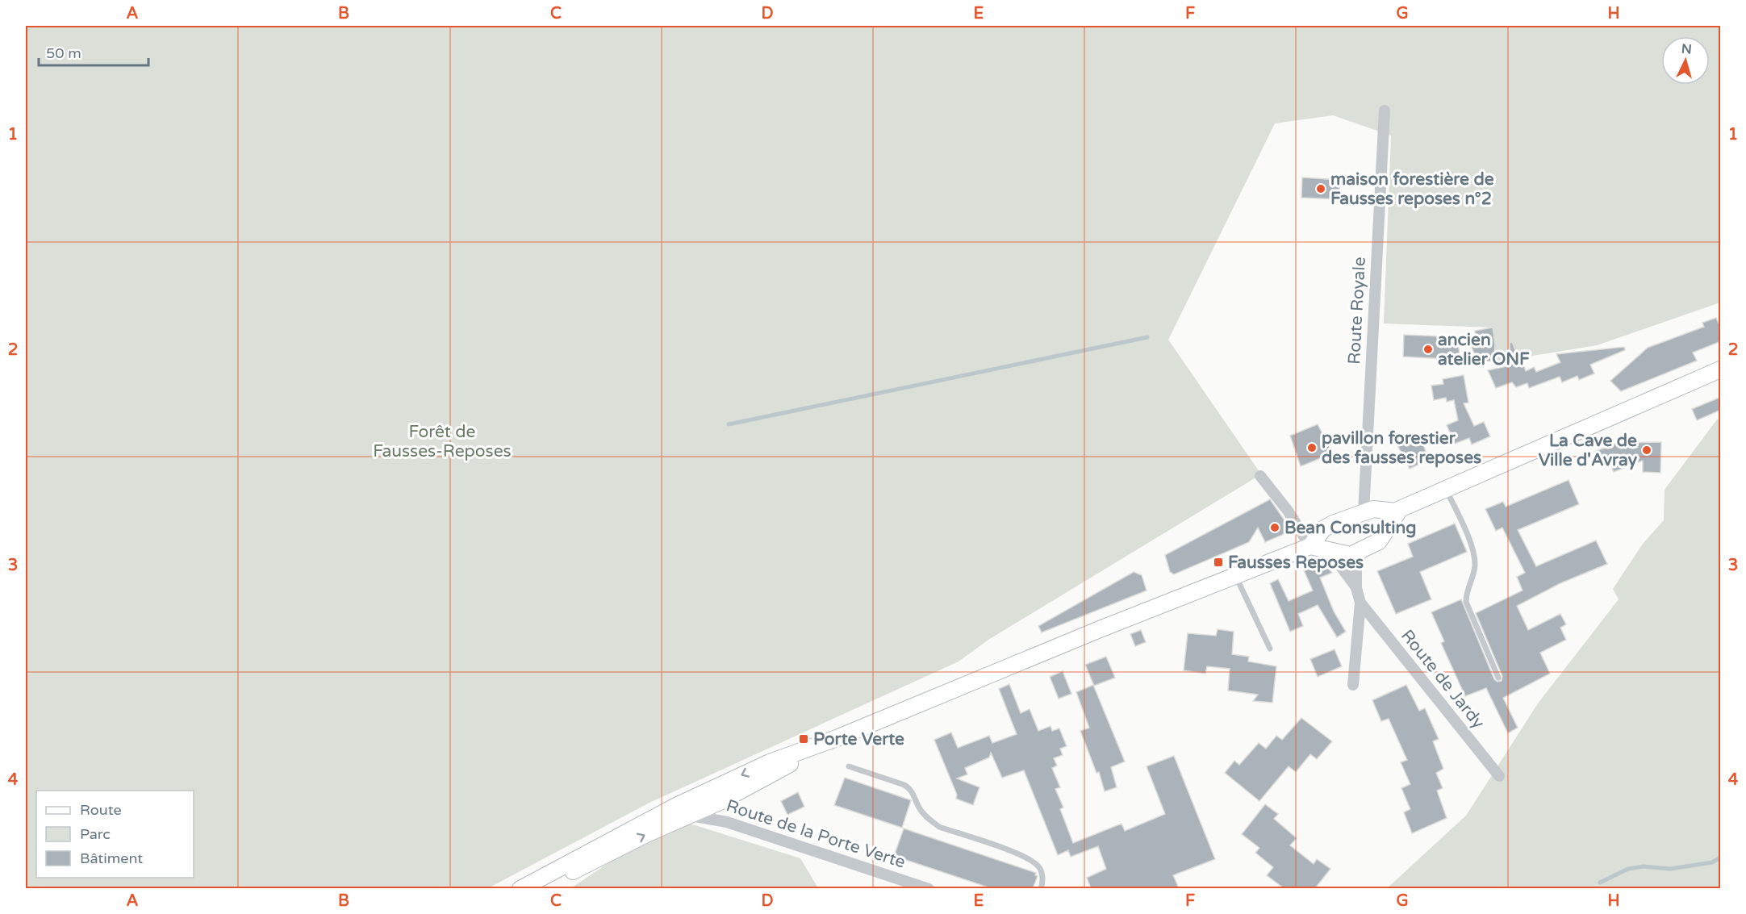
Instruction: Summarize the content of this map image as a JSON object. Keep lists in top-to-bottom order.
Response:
{
  "streets": {
    "street": ["Route Royale", "Route de Jardy", "Route de la Porte Verte"]
  },
  "parks": ["Forêt de Fausses-Reposes"],
  "places": {
    "other": [
      "maison forestière de Fausses reposes n°2",
      "ancien atelier ONF",
      "pavillon forestier des fausses reposes",
      "La Cave de Ville d'Avray",
      "Bean Consulting"
    ],
    "transit": ["Fausses Reposes", "Porte Verte"]
  },
  "legend": ["Route", "Parc", "Bâtiment"],
  "scale_bar": "50 m",
  "north": "top",
  "grid": {
    "columns": [
      "A",
      "B",
      "C",
      "D",
      "E",
      "F",
      "G",
      "H"
    ],
    "rows": [
      "1",
      "2",
      "3",
      "4"
    ]
  }
}
